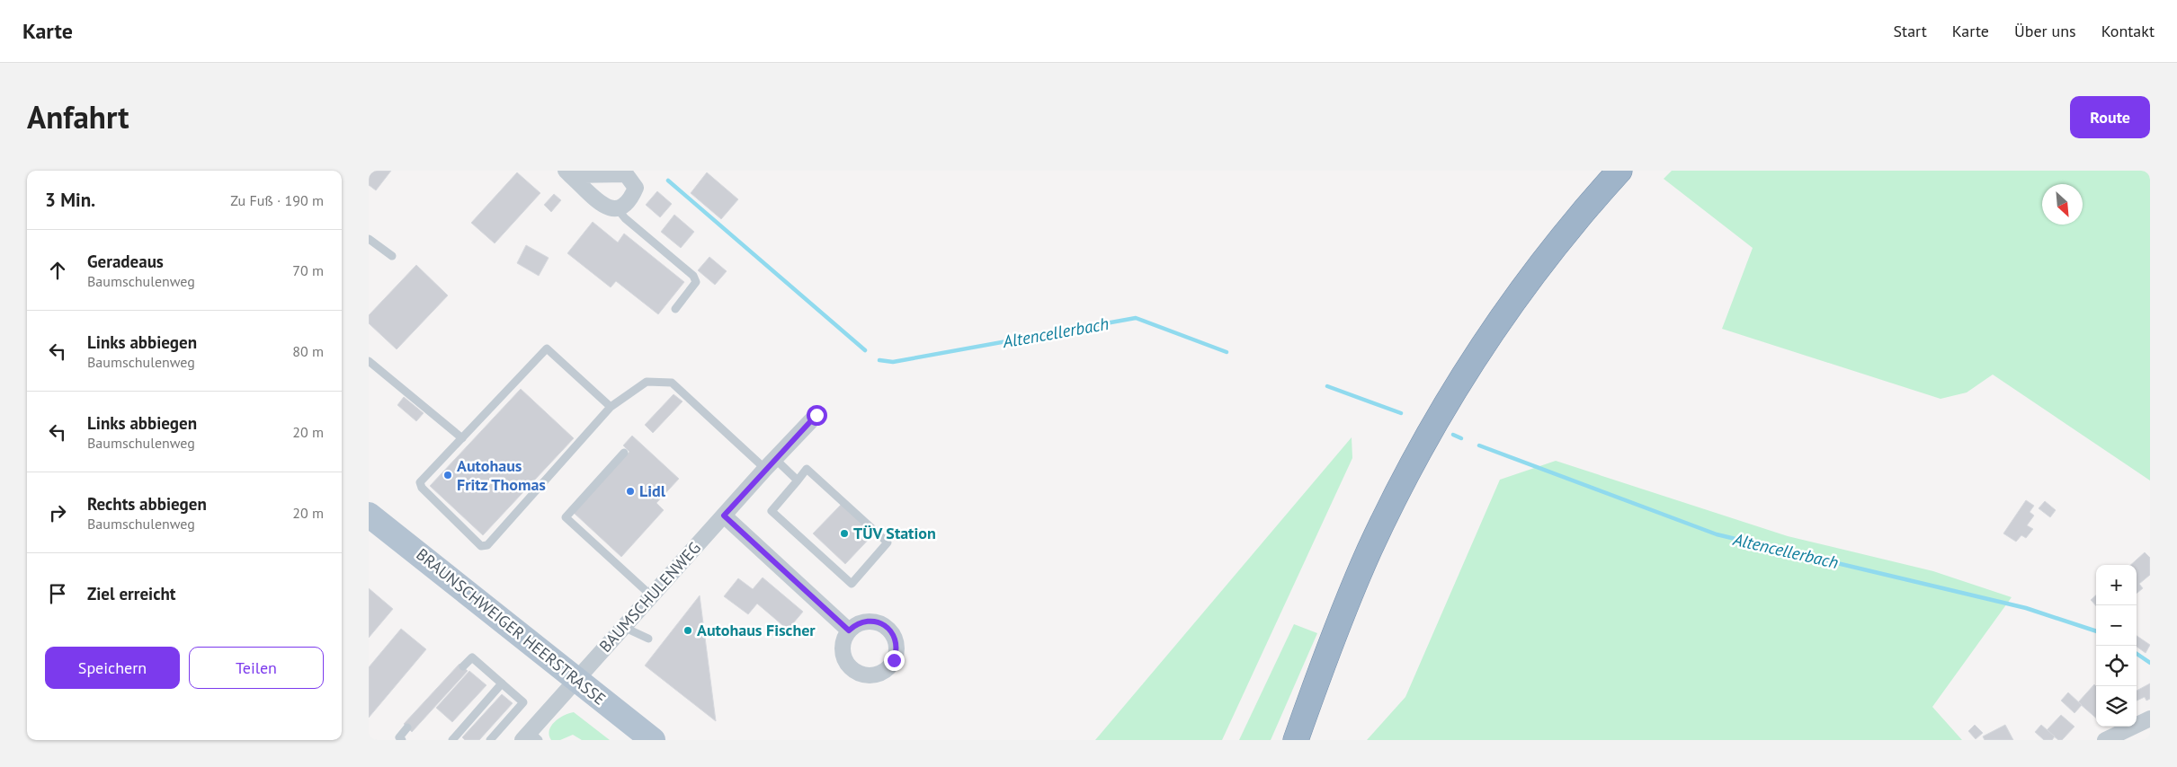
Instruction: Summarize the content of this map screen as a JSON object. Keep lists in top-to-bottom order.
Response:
{
  "streets": {
    "main road": ["BRAUNSCHWEIGER HEERSTRASSE"],
    "street": ["BAUMSCHULENWEG"]
  },
  "crossings": [
    ["BAUMSCHULENWEG", "BRAUNSCHWEIGER HEERSTRASSE"]
  ],
  "water": ["Altencellerbach"],
  "places": [
    "Autohaus Fritz Thomas",
    "Lidl",
    "TÜV Station",
    "Autohaus Fischer"
  ],
  "north": "bottom right",
  "page": {
    "header": "Karte",
    "nav": [
      "Start",
      "Karte",
      "Über uns",
      "Kontakt"
    ],
    "title": "Anfahrt",
    "buttons": [
      "Route",
      ["Speichern", "Teilen"]
    ],
    "heading": ["3 Min.", "Zu Fuß · 190 m"],
    "list": [
      ["Geradeaus", "Baumschulenweg", "70 m"],
      ["Links abbiegen", "Baumschulenweg", "80 m"],
      ["Links abbiegen", "Baumschulenweg", "20 m"],
      ["Rechts abbiegen", "Baumschulenweg", "20 m"],
      "Ziel erreicht"
    ],
    "map_buttons": ["+", "−"]
  }
}
